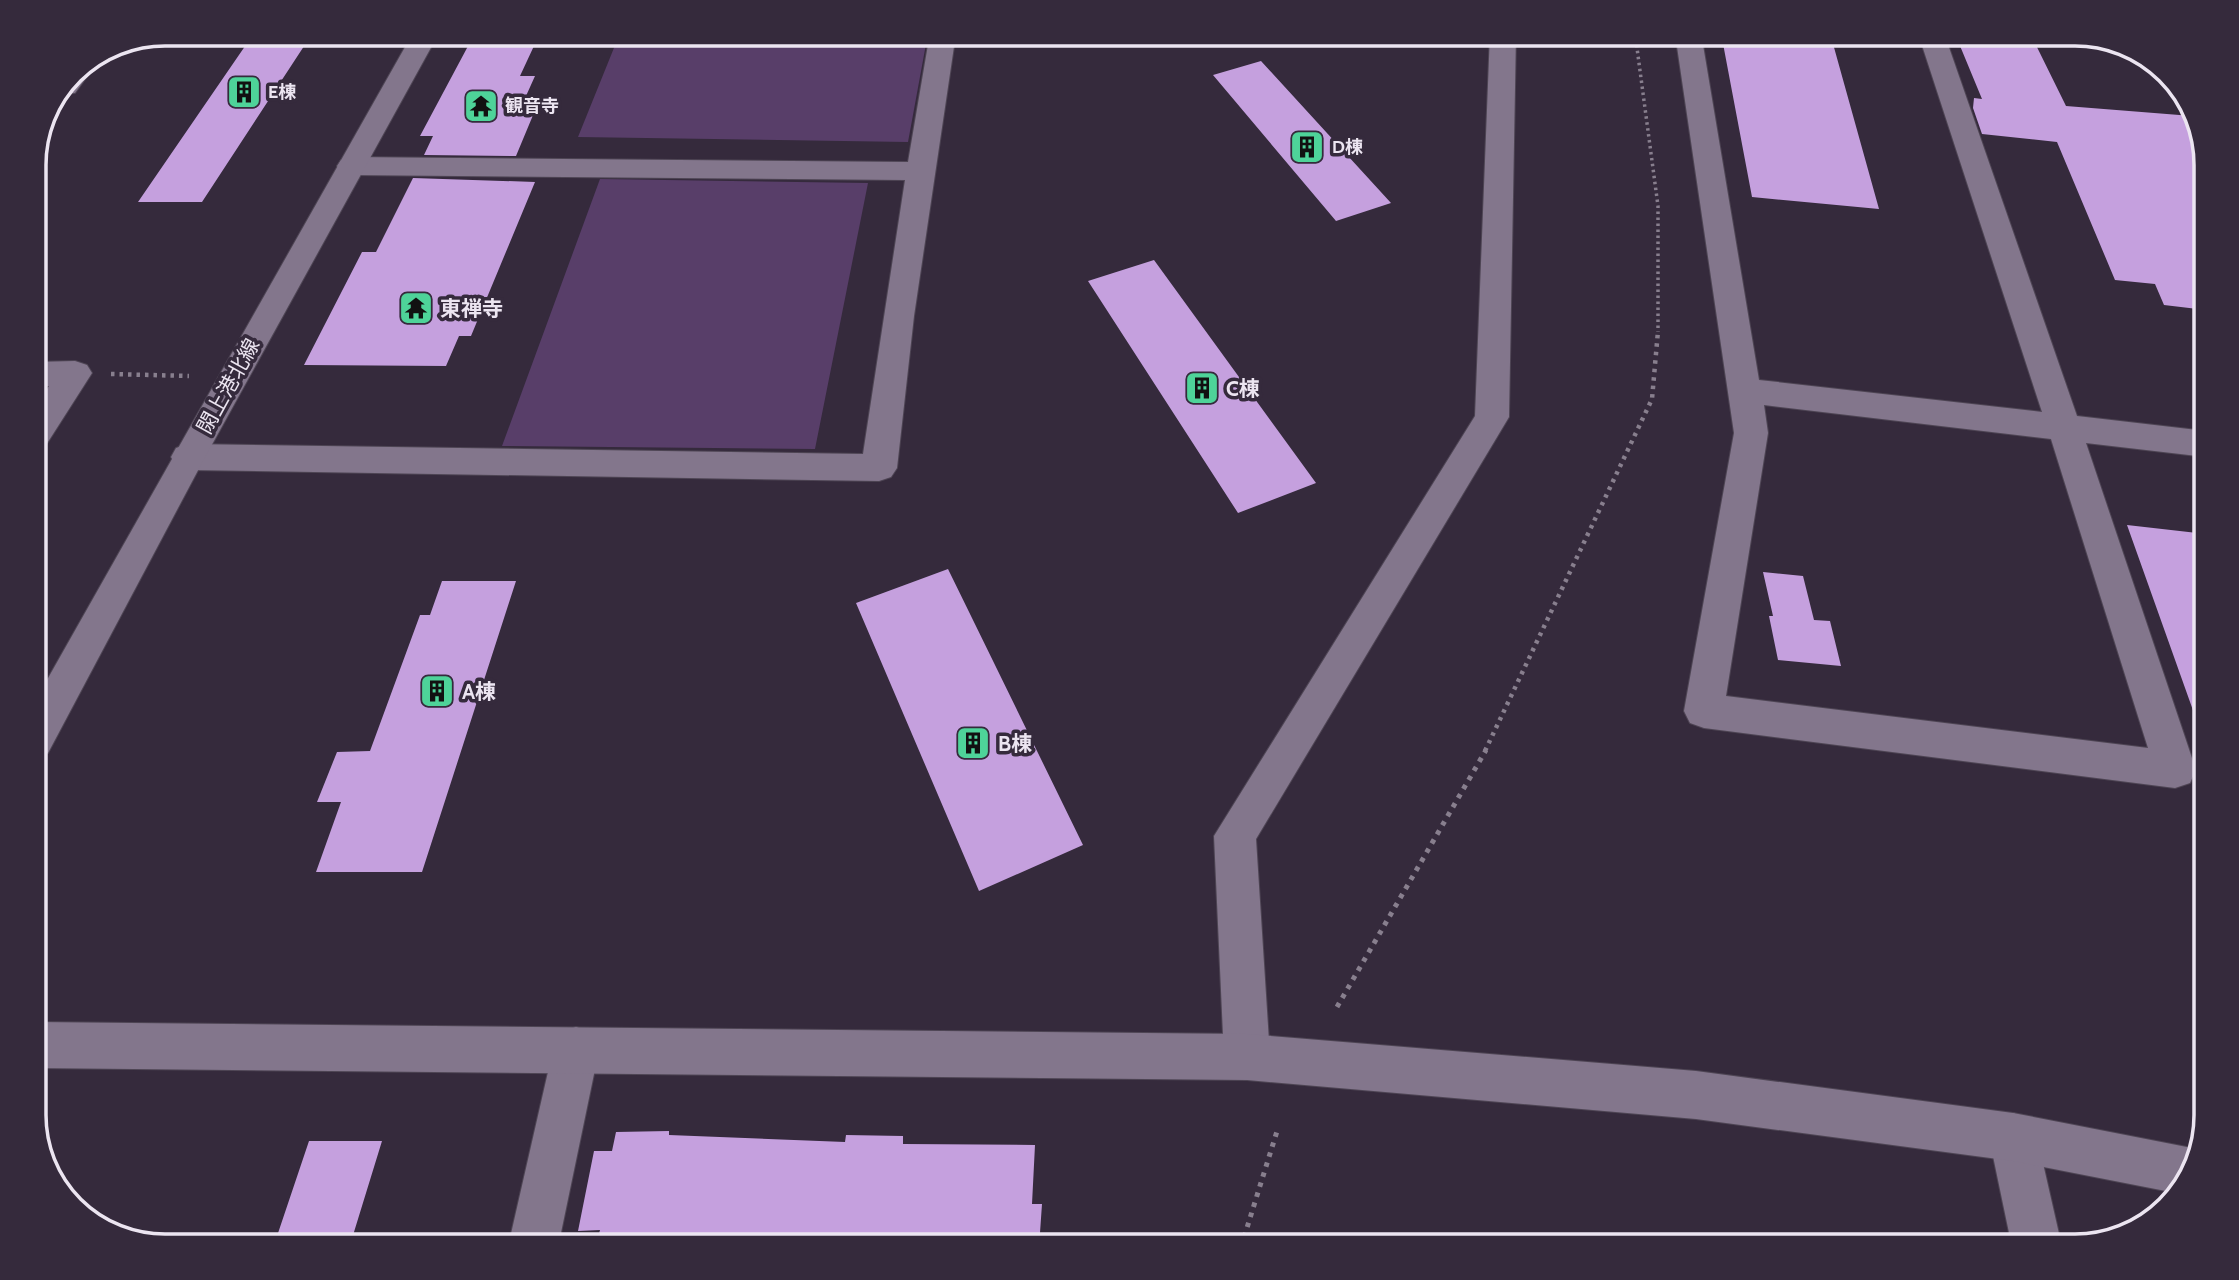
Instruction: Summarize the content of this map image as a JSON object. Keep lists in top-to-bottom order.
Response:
{
  "streets": {
    "street": ["閖上港北線"]
  },
  "places": {
    "building": [
      "E棟",
      "D棟",
      "C棟",
      "A棟",
      "B棟"
    ],
    "temple": ["観音寺", "東禅寺"]
  }
}
